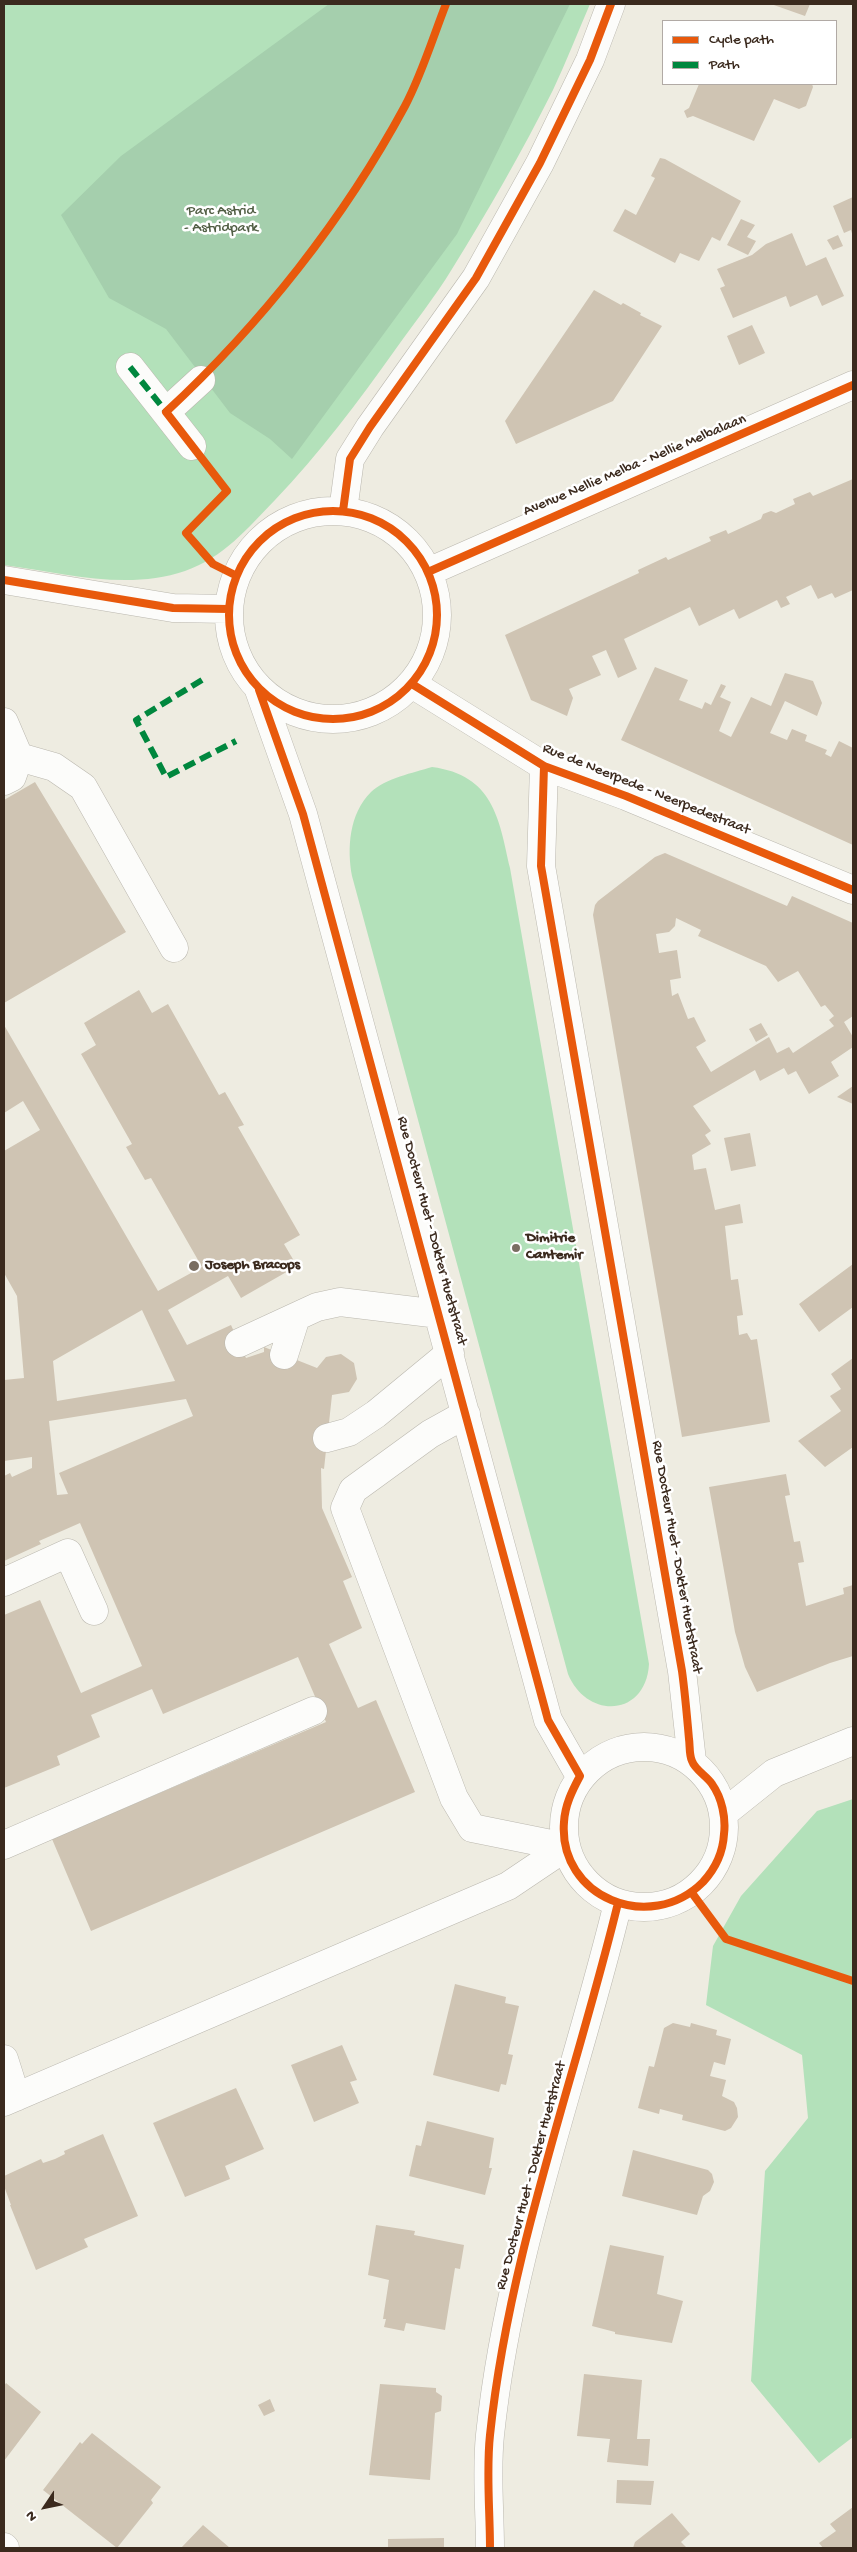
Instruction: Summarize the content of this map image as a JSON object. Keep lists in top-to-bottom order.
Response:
{
  "streets": {
    "street": ["Avenue Nellie Melba - Nellie Melbalaan", "Rue de Neerpede - Neerpedestraat", "Rue Docteur Huet - Dokter Huetstraat"]
  },
  "crossings": [
    ["Rue de Neerpede - Neerpedestraat", "Rue Docteur Huet - Dokter Huetstraat"]
  ],
  "parks": ["Parc Astrid - Astridpark"],
  "places": ["Dimitrie Cantemir", "Joseph Bracops"],
  "legend": ["Cycle path", "Path"],
  "north": "bottom left"
}
